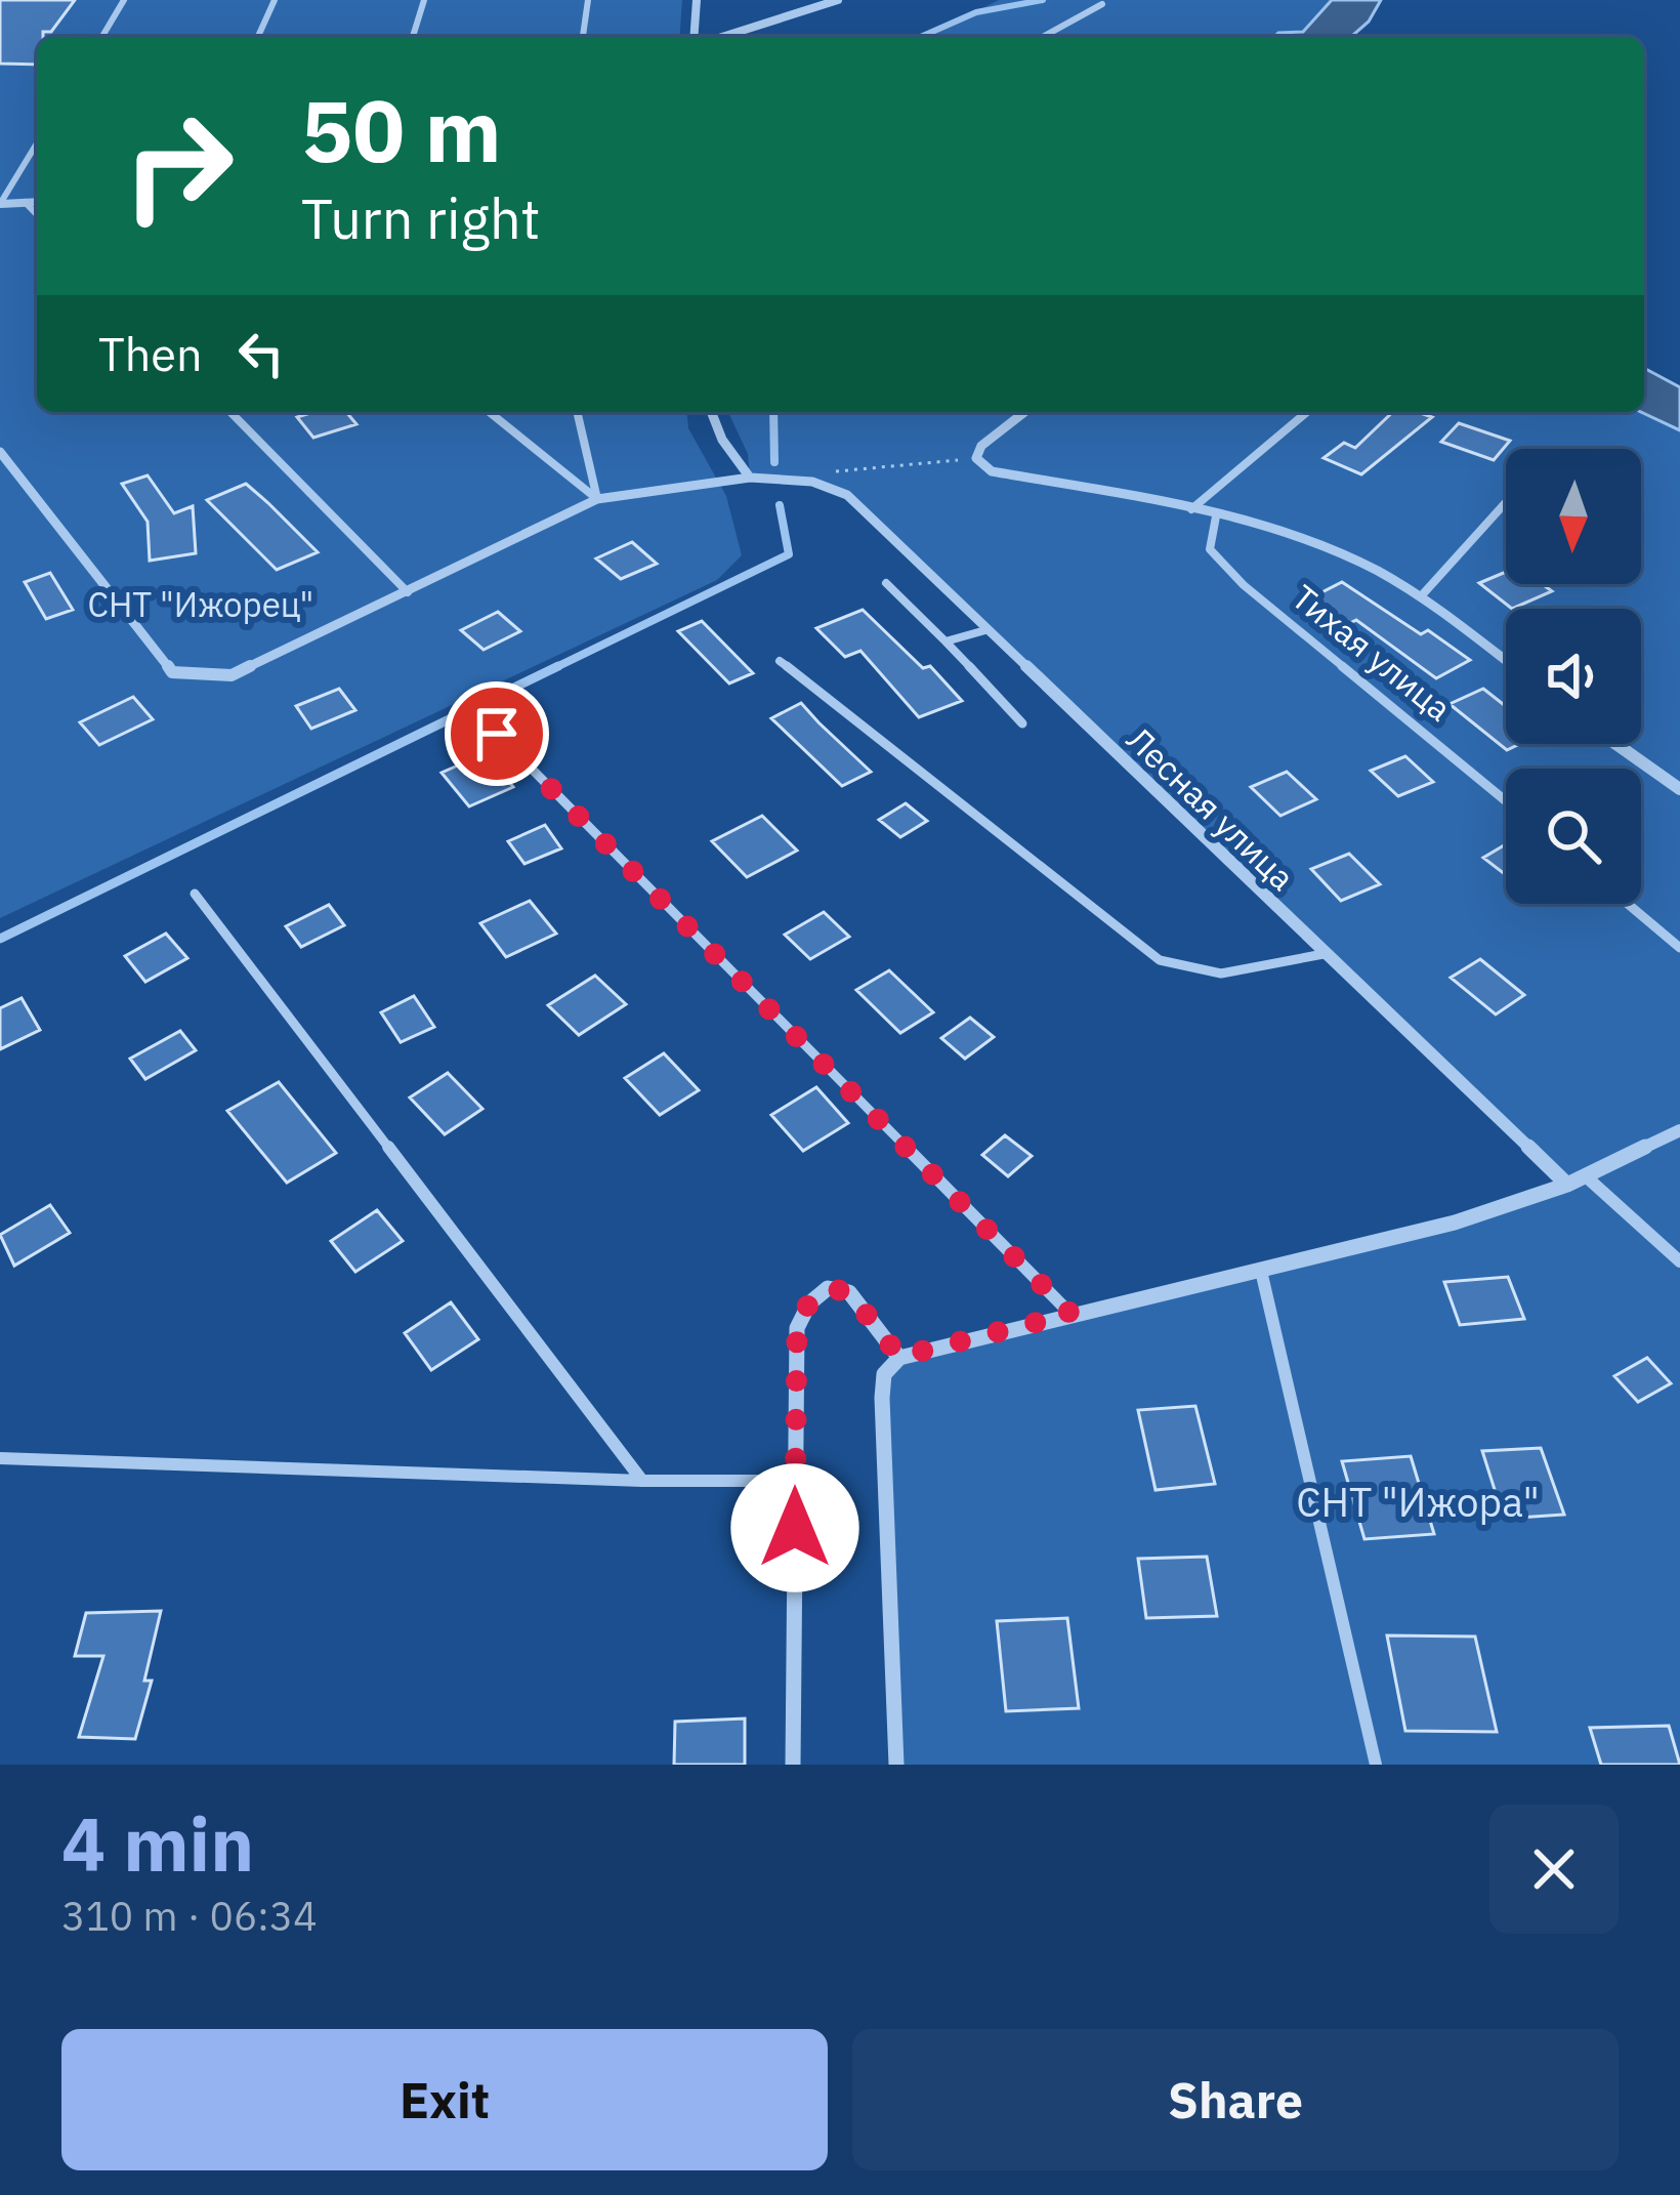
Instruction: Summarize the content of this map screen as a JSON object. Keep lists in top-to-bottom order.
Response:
{
  "streets": {
    "street": ["Лесная улица"],
    "lane": ["Тихая улица"]
  },
  "parks": ["СНТ \"Ижорец\"", "СНТ \"Ижора\""],
  "north": "bottom",
  "page": {
    "turn": ["50 m", "Turn right"],
    "then": "Then",
    "heading": ["4 min", "310 m · 06:34"],
    "buttons": ["Exit", "Share"]
  }
}
